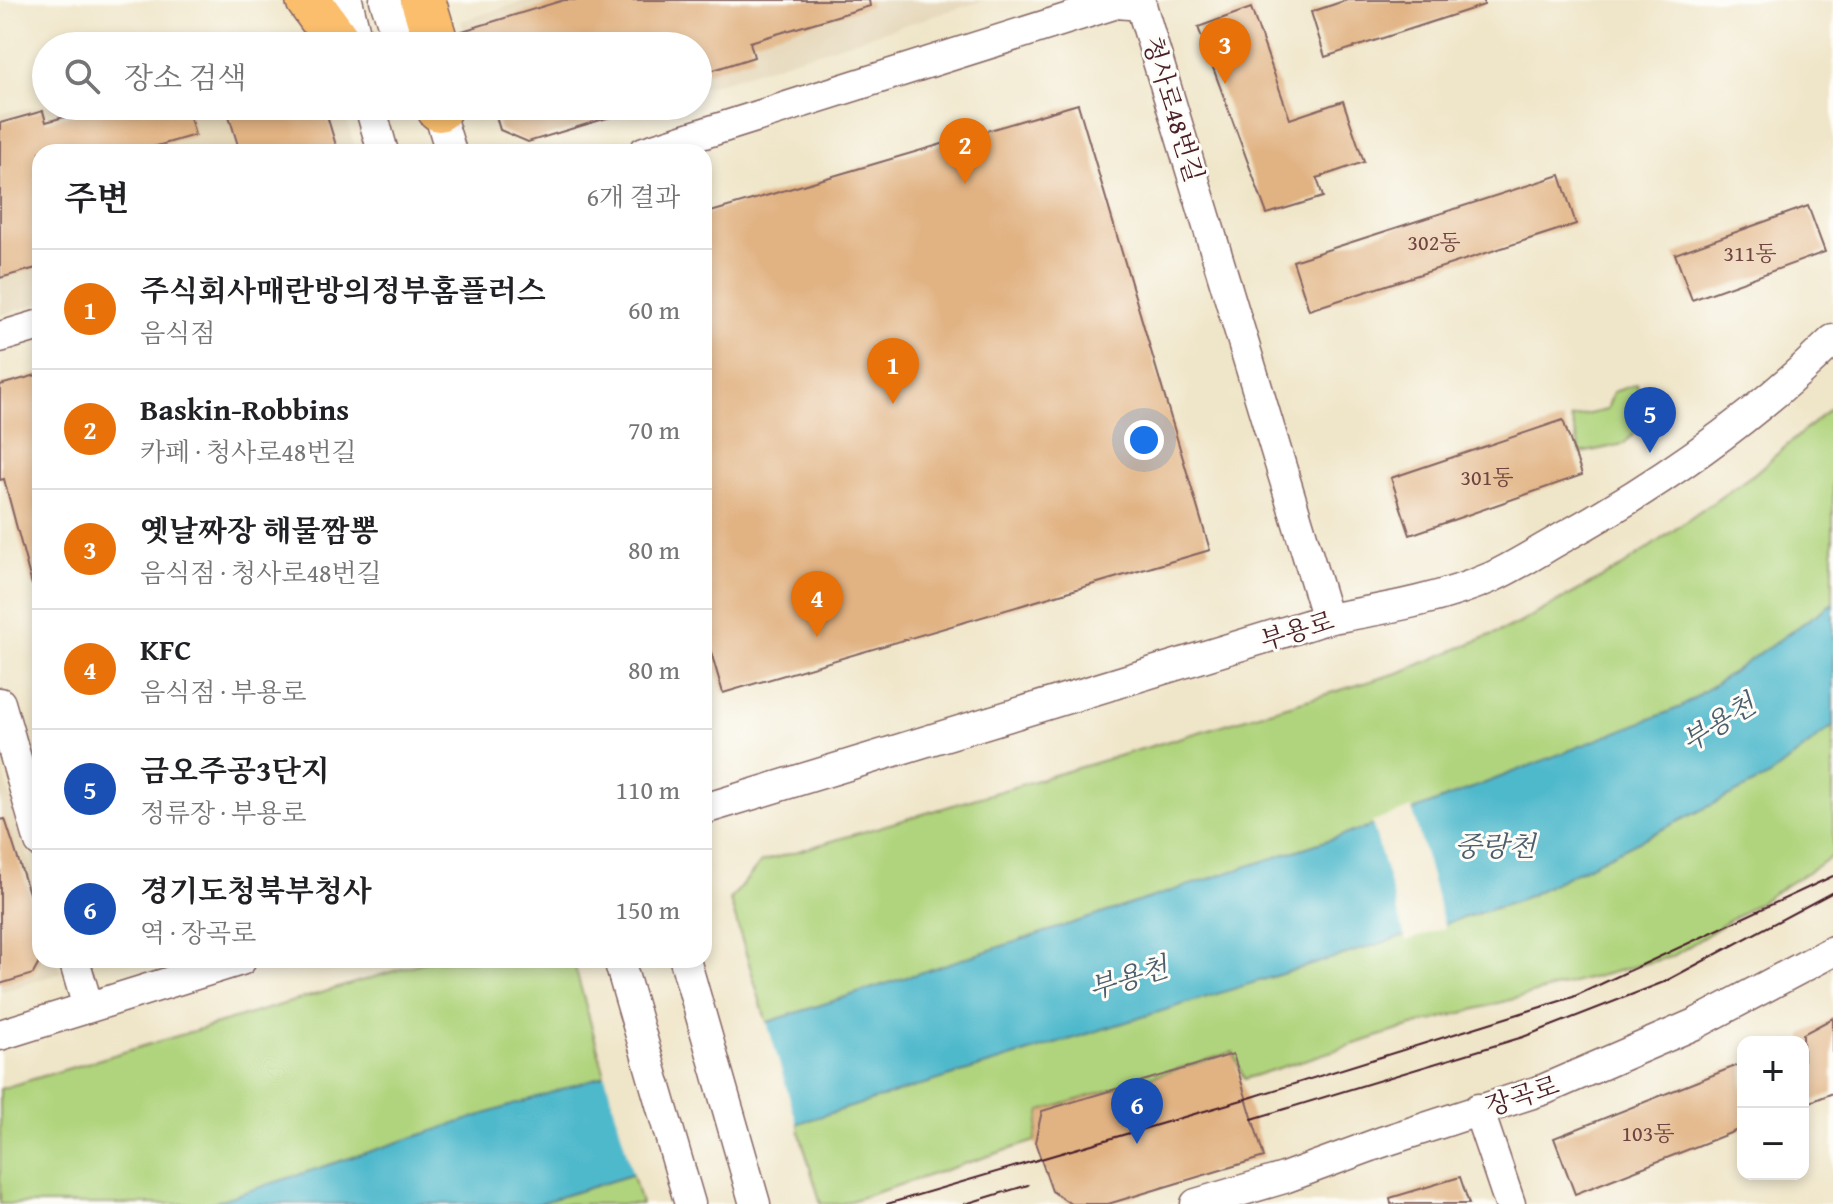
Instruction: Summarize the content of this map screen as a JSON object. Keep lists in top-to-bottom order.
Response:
{
  "streets": {
    "street": ["청사로48번길", "부용로", "장곡로"]
  },
  "crossings": [
    ["청사로48번길", "부용로"]
  ],
  "water": ["부용천", "중랑천"],
  "house_numbers": [
    "302동",
    "311동",
    "301동",
    "103동"
  ],
  "page": {
    "pins": [
      "3",
      "2",
      "1",
      "5",
      "4",
      "6"
    ],
    "search": "장소 검색",
    "heading": ["주변", "6개 결과"],
    "list": [
      {
        "mark": "1",
        "name": "주식회사매란방의정부홈플러스",
        "note": "음식점",
        "value": "60 m"
      },
      {
        "mark": "2",
        "name": "Baskin-Robbins",
        "note": "카페 · 청사로48번길",
        "value": "70 m"
      },
      {
        "mark": "3",
        "name": "옛날짜장 해물짬뽕",
        "note": "음식점 · 청사로48번길",
        "value": "80 m"
      },
      {
        "mark": "4",
        "name": "KFC",
        "note": "음식점 · 부용로",
        "value": "80 m"
      },
      {
        "mark": "5",
        "name": "금오주공3단지",
        "note": "정류장 · 부용로",
        "value": "110 m"
      },
      {
        "mark": "6",
        "name": "경기도청북부청사",
        "note": "역 · 장곡로",
        "value": "150 m"
      }
    ],
    "map_buttons": ["+", "−"]
  }
}
